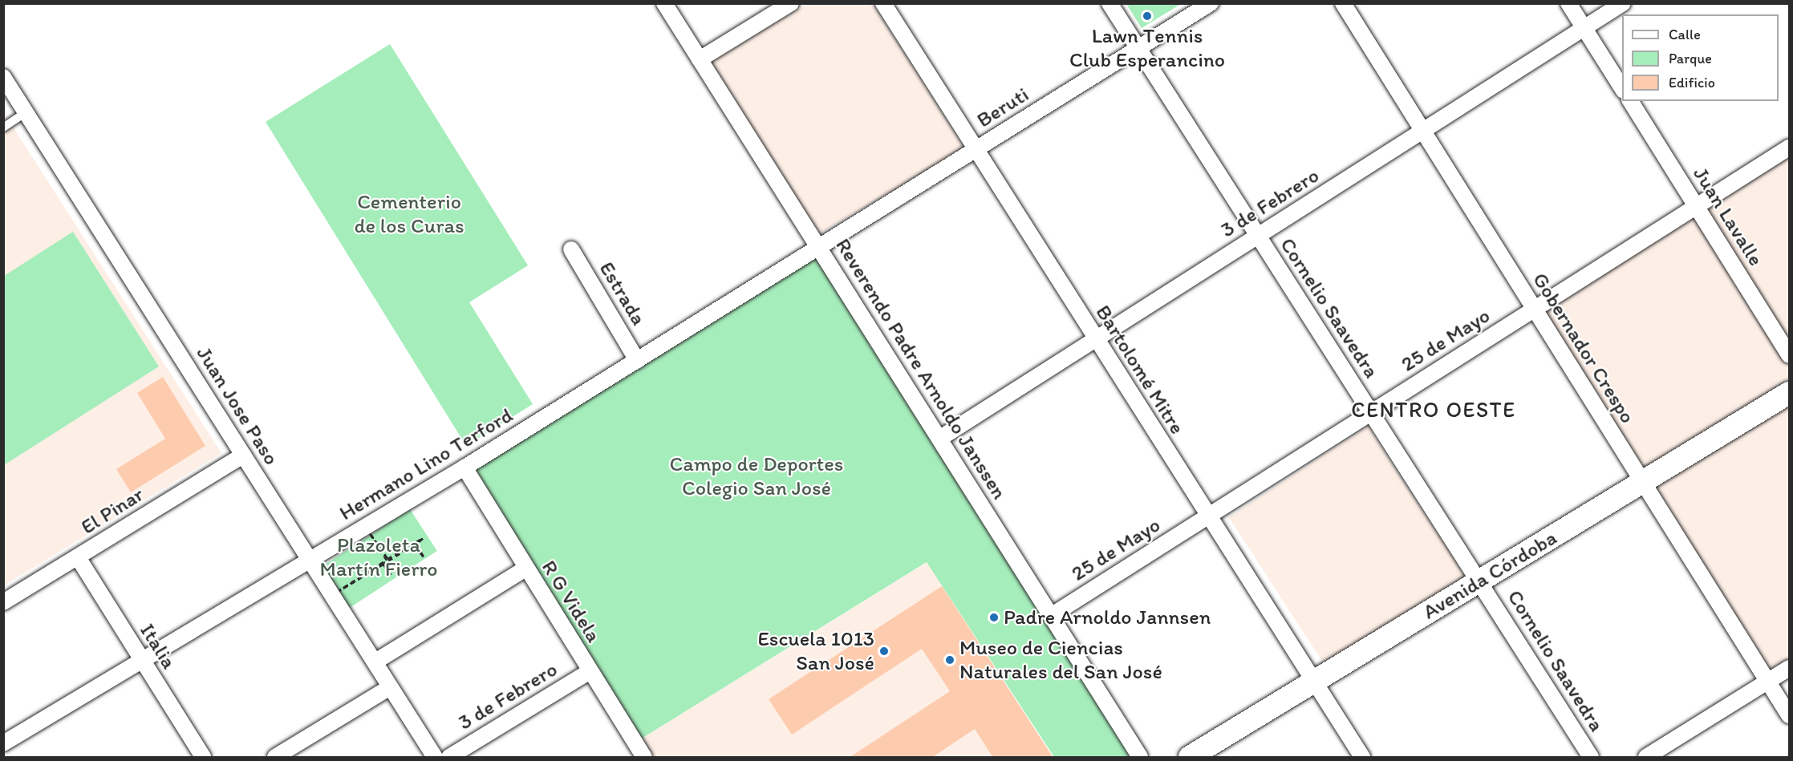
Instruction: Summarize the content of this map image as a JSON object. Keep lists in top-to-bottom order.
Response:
{
  "streets": {
    "main road": ["Avenida Córdoba"],
    "street": [
      "Beruti",
      "3 de Febrero",
      "Juan Lavalle",
      "Estrada",
      "Cornelio Saavedra",
      "25 de Mayo",
      "Gobernador Crespo",
      "Reverendo Padre Arnoldo Janssen",
      "Bartolomé Mitre",
      "Juan Jose Paso",
      "Hermano Lino Terford",
      "El Pinar",
      "R G Videla",
      "Italia"
    ]
  },
  "crossings": [
    ["Beruti", "Cornelio Saavedra"],
    ["Beruti", "Reverendo Padre Arnoldo Janssen"],
    ["Beruti", "Bartolomé Mitre"],
    ["Beruti", "Hermano Lino Terford"],
    ["3 de Febrero", "Cornelio Saavedra"],
    ["3 de Febrero", "Gobernador Crespo"],
    ["3 de Febrero", "Reverendo Padre Arnoldo Janssen"],
    ["3 de Febrero", "Bartolomé Mitre"],
    ["3 de Febrero", "R G Videla"],
    ["Juan Lavalle", "25 de Mayo"],
    ["Estrada", "Hermano Lino Terford"],
    ["Cornelio Saavedra", "25 de Mayo"],
    ["Cornelio Saavedra", "Avenida Córdoba"],
    ["25 de Mayo", "Gobernador Crespo"],
    ["25 de Mayo", "Reverendo Padre Arnoldo Janssen"],
    ["25 de Mayo", "Bartolomé Mitre"],
    ["Gobernador Crespo", "Avenida Córdoba"],
    ["Reverendo Padre Arnoldo Janssen", "Hermano Lino Terford"],
    ["Bartolomé Mitre", "Avenida Córdoba"],
    ["Juan Jose Paso", "Hermano Lino Terford"],
    ["Juan Jose Paso", "El Pinar"],
    ["Hermano Lino Terford", "R G Videla"],
    ["Hermano Lino Terford", "Italia"],
    ["El Pinar", "Italia"]
  ],
  "districts": ["CENTRO OESTE"],
  "parks": ["Cementerio de los Curas", "Campo de Deportes Colegio San José", "Plazoleta Martín Fierro"],
  "places": [
    "Lawn Tennis Club Esperancino",
    "Padre Arnoldo Jannsen",
    "Escuela 1013 San José",
    "Museo de Ciencias Naturales del San José"
  ],
  "legend": ["Calle", "Parque", "Edificio"]
}
